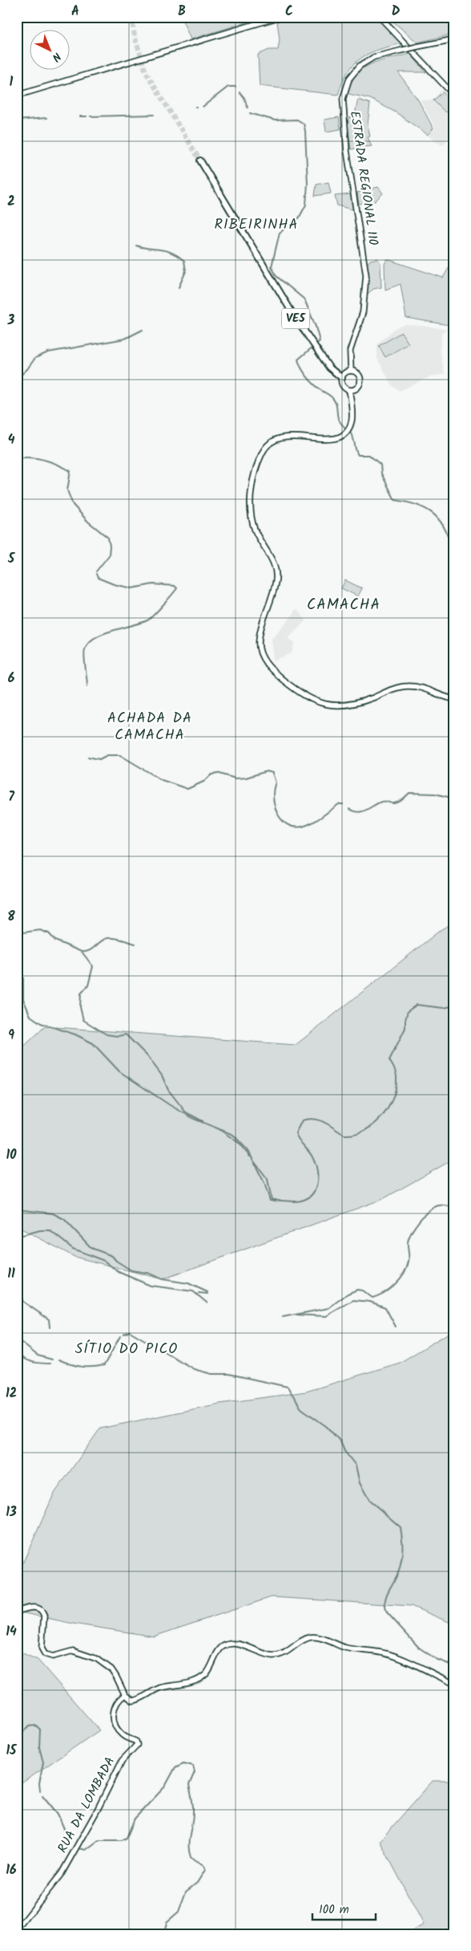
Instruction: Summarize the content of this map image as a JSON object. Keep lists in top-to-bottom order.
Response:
{
  "streets": {
    "main road": ["ESTRADA REGIONAL 110", "VE5", "RUA DA LOMBADA"]
  },
  "crossings": [
    ["ESTRADA REGIONAL 110", "VE5"]
  ],
  "districts": [
    "RIBEIRINHA",
    "CAMACHA",
    "ACHADA DA CAMACHA",
    "SÍTIO DO PICO"
  ],
  "scale_bar": "100 m",
  "north": "bottom right",
  "grid": {
    "columns": [
      "A",
      "B",
      "C",
      "D"
    ],
    "rows": [
      "1",
      "2",
      "3",
      "4",
      "5",
      "6",
      "7",
      "8",
      "9",
      "10",
      "11",
      "12",
      "13",
      "14",
      "15",
      "16"
    ]
  }
}
